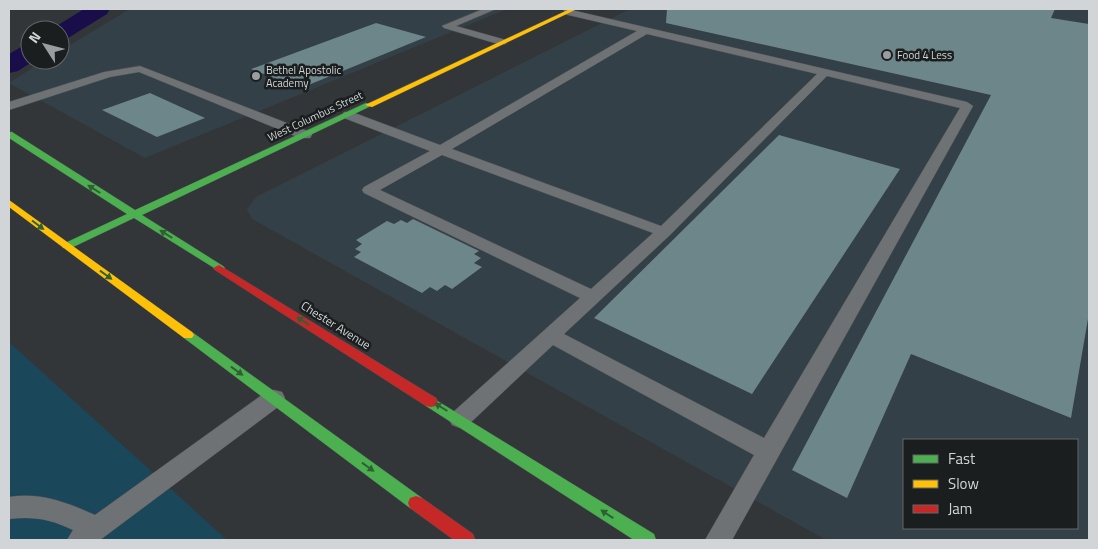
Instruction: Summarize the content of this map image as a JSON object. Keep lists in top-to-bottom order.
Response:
{
  "streets": {
    "main road": ["West Columbus Street", "Chester Avenue"]
  },
  "crossings": [
    ["West Columbus Street", "Chester Avenue"]
  ],
  "places": ["Food 4 Less", "Bethel Apostolic Academy"],
  "legend": ["Fast", "Slow", "Jam"],
  "north": "top left"
}
